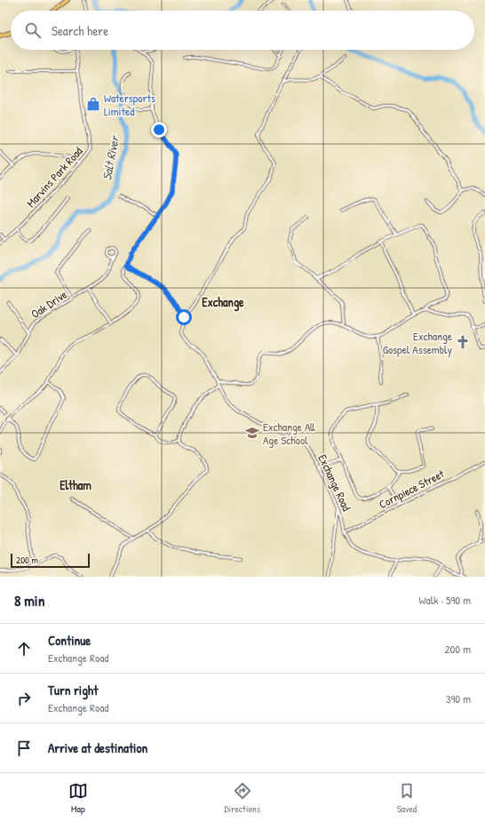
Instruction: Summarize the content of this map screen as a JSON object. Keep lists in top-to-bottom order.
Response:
{
  "streets": {
    "street": [
      "Marvins Park Road",
      "Oak Drive",
      "Exchange Road",
      "Cornpiece Street"
    ]
  },
  "crossings": [
    ["Exchange Road", "Cornpiece Street"]
  ],
  "districts": ["Exchange", "Eltham"],
  "water": ["Salt River"],
  "places": {
    "shop": ["Watersports Limited"],
    "church": ["Exchange Gospel Assembly"],
    "school or university": ["Exchange All Age School"]
  },
  "scale_bar": "200 m",
  "page": {
    "search": "Search here",
    "scale": "200 m",
    "heading": ["8 min", "Walk · 590 m"],
    "list": [
      ["Continue", "Exchange Road", "200 m"],
      ["Turn right", "Exchange Road", "390 m"],
      "Arrive at destination"
    ],
    "nav": ["Map", "Directions", "Saved"]
  }
}
